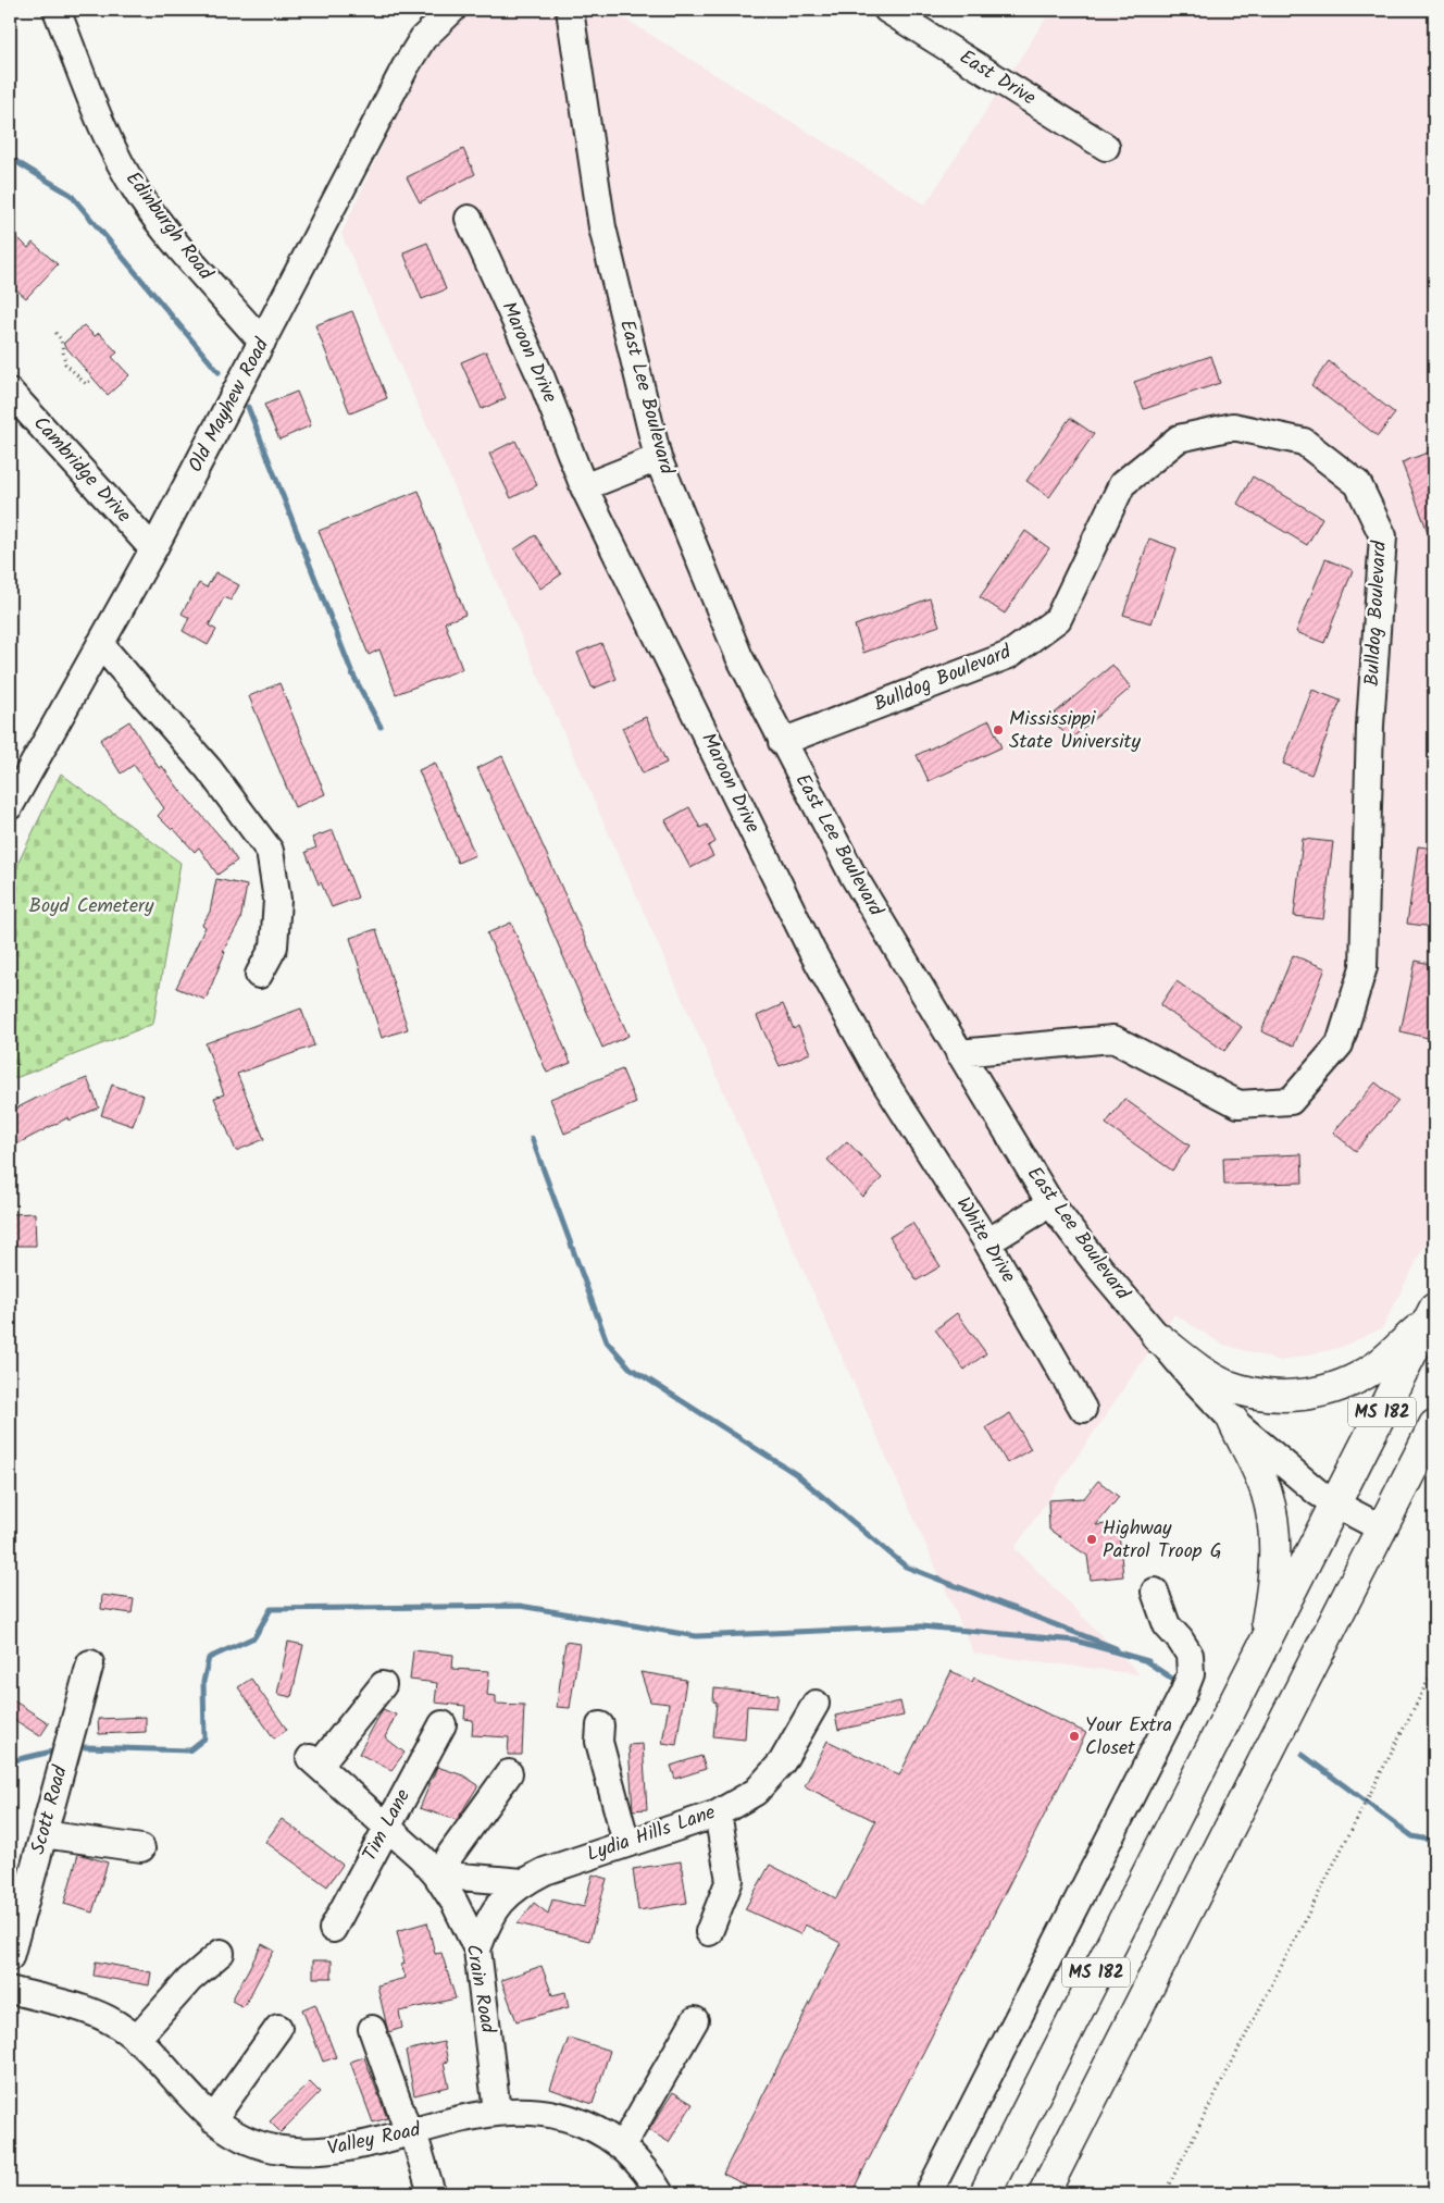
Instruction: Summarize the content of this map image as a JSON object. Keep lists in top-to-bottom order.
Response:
{
  "streets": {
    "main road": ["MS 182"],
    "street": [
      "East Drive",
      "Edinburgh Road",
      "Maroon Drive",
      "East Lee Boulevard",
      "Old Mayhew Road",
      "Cambridge Drive",
      "Bulldog Boulevard",
      "White Drive",
      "Scott Road",
      "Tim Lane",
      "Lydia Hills Lane",
      "Crain Road",
      "Valley Road"
    ]
  },
  "crossings": [
    ["Edinburgh Road", "Old Mayhew Road"],
    ["Maroon Drive", "White Drive"],
    ["East Lee Boulevard", "Bulldog Boulevard"],
    ["East Lee Boulevard", "MS 182"],
    ["Old Mayhew Road", "Cambridge Drive"],
    ["Tim Lane", "Crain Road"],
    ["Lydia Hills Lane", "Crain Road"],
    ["Crain Road", "Valley Road"]
  ],
  "parks": ["Boyd Cemetery"],
  "places": ["Mississippi State University", "Highway Patrol Troop G", "Your Extra Closet"]
}
